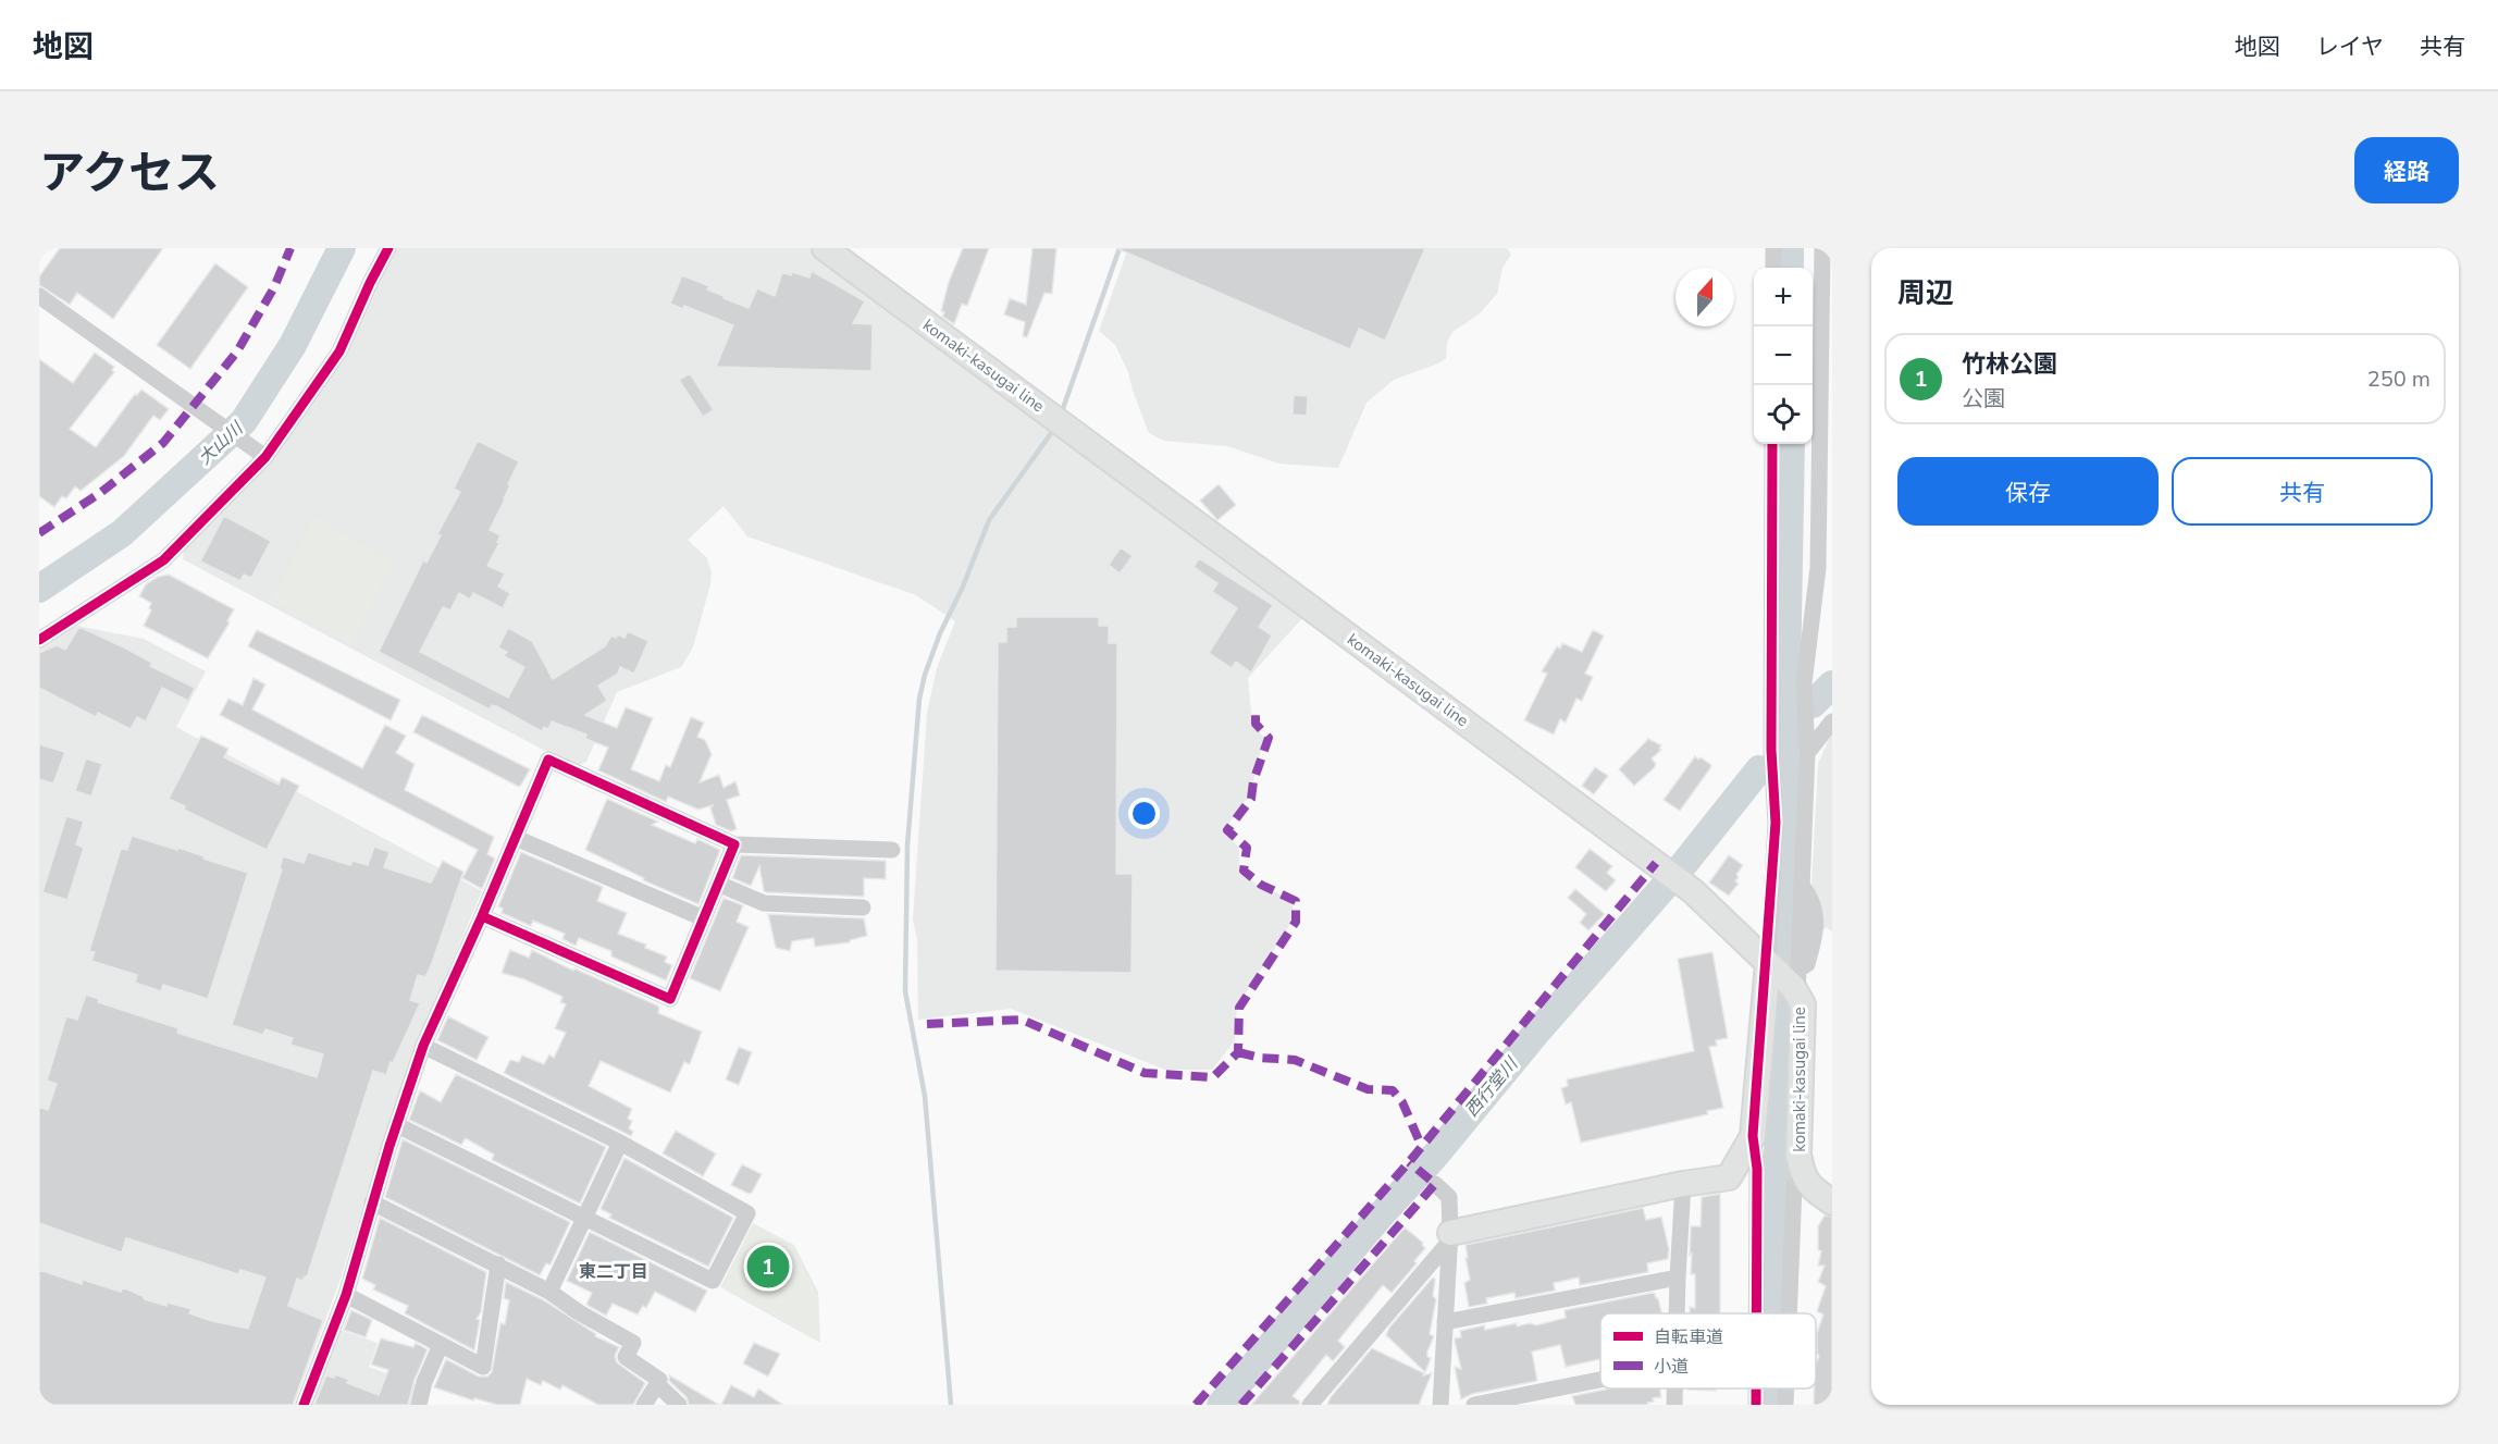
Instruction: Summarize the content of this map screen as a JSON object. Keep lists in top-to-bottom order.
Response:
{
  "streets": {
    "main road": ["komaki-kasugai line"]
  },
  "districts": ["東二丁目"],
  "water": ["大山川", "西行堂川"],
  "legend": ["自転車道", "小道"],
  "north": "top",
  "page": {
    "header": "地図",
    "nav": ["地図", "レイヤ", "共有"],
    "title": "アクセス",
    "buttons": [
      "経路",
      ["保存", "共有"]
    ],
    "heading": "周辺",
    "map_buttons": ["+", "−"],
    "list": [
      {
        "mark": "1",
        "name": "竹林公園",
        "note": "公園",
        "value": "250 m"
      }
    ],
    "pins": "1"
  }
}
